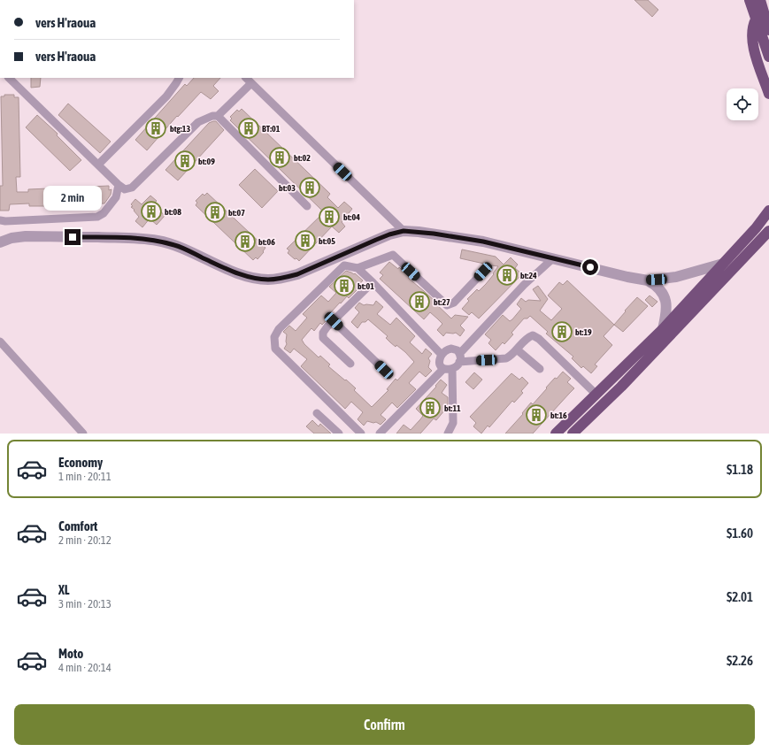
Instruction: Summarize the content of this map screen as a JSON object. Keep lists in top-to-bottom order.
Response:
{
  "places": {
    "building": [
      "btg:13",
      "BT:01",
      "bt:02",
      "bt:09",
      "bt:03",
      "bt:08",
      "bt:07",
      "bt:04",
      "bt:05",
      "bt:06",
      "bt:24",
      "bt:01",
      "bt:27",
      "bt:19",
      "bt:11",
      "bt:16"
    ]
  },
  "page": {
    "banner": ["vers H'raoua", "vers H'raoua"],
    "bubble": "2 min",
    "list": [
      {
        "name": "Economy",
        "note": "1 min · 20:11",
        "value": "$1.18"
      },
      {
        "name": "Comfort",
        "note": "2 min · 20:12",
        "value": "$1.60"
      },
      {
        "name": "XL",
        "note": "3 min · 20:13",
        "value": "$2.01"
      },
      {
        "name": "Moto",
        "note": "4 min · 20:14",
        "value": "$2.26"
      }
    ],
    "buttons": "Confirm"
  }
}
